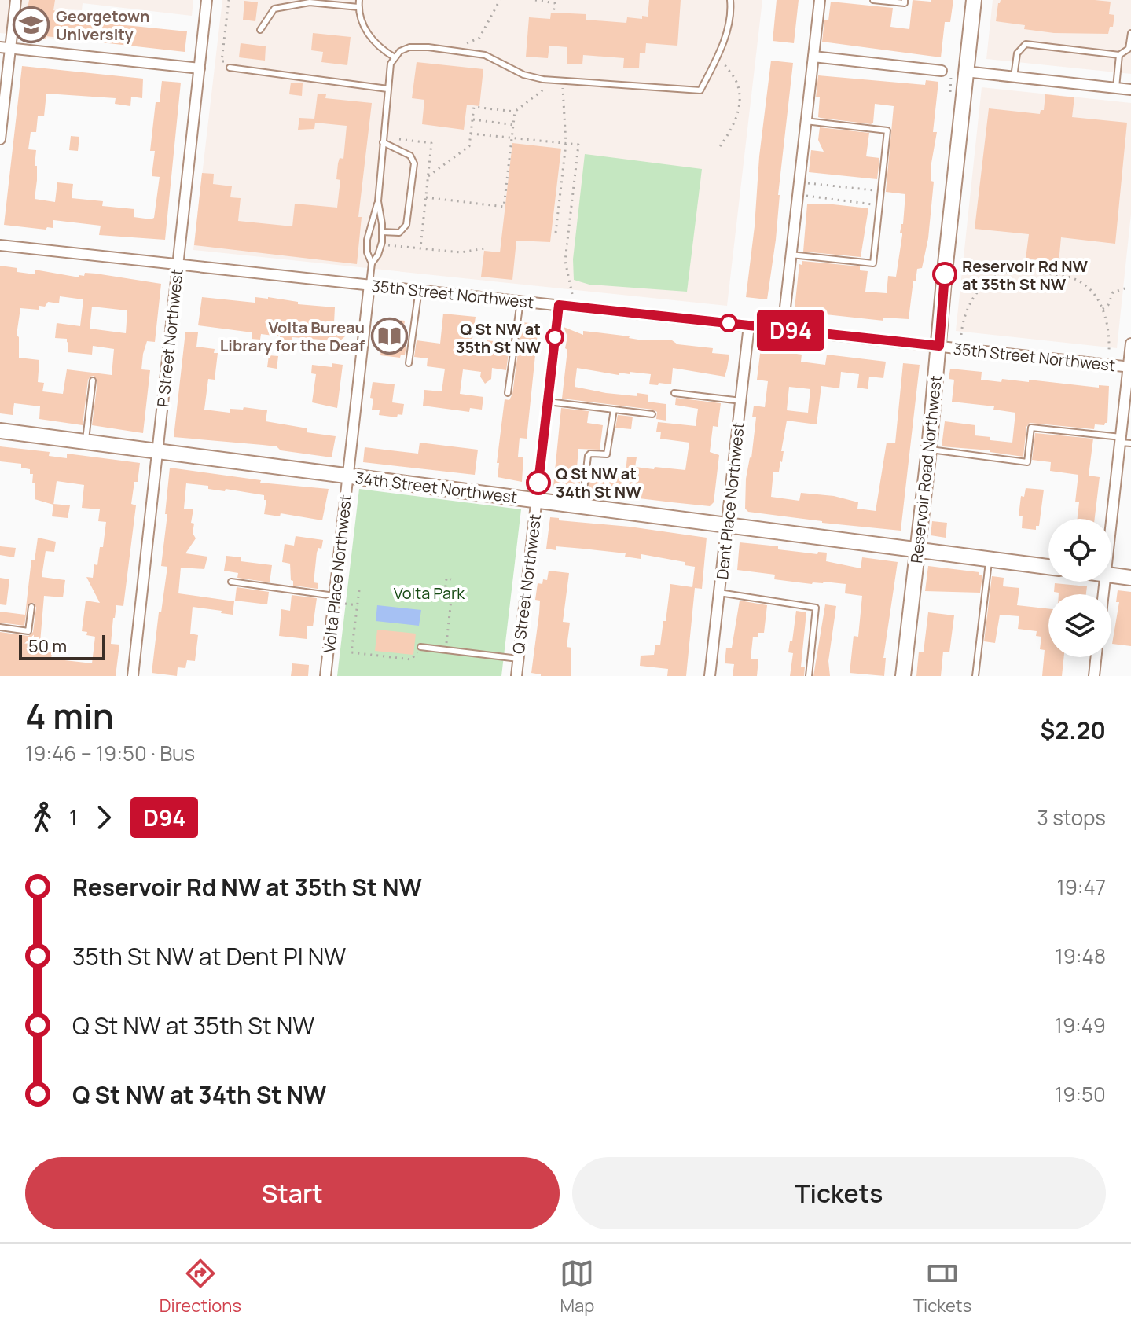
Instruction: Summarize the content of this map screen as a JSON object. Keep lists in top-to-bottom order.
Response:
{
  "streets": {
    "street": [
      "35th Street Northwest",
      "P Street Northwest",
      "Reservoir Road Northwest",
      "34th Street Northwest",
      "Dent Place Northwest",
      "Volta Place Northwest",
      "Q Street Northwest"
    ]
  },
  "crossings": [
    ["35th Street Northwest", "P Street Northwest"],
    ["35th Street Northwest", "Reservoir Road Northwest"],
    ["35th Street Northwest", "Dent Place Northwest"],
    ["35th Street Northwest", "Volta Place Northwest"],
    ["35th Street Northwest", "Q Street Northwest"],
    ["P Street Northwest", "34th Street Northwest"],
    ["Reservoir Road Northwest", "34th Street Northwest"],
    ["34th Street Northwest", "Dent Place Northwest"],
    ["34th Street Northwest", "Volta Place Northwest"],
    ["34th Street Northwest", "Q Street Northwest"]
  ],
  "parks": ["Volta Park"],
  "places": {
    "school or university": ["Georgetown University"],
    "other": ["Reservoir Rd NW at 35th St NW", "Q St NW at 35th St NW", "Q St NW at 34th St NW"],
    "library": ["Volta Bureau Library for the Deaf"]
  },
  "lines": ["bus line D94"],
  "scale_bar": "50 m",
  "page": {
    "on_map": "D94",
    "scale": "50 m",
    "heading": ["4 min", "19:46 – 19:50 · Bus", "$2.20"],
    "legs": ["1", "D94", "3 stops"],
    "list": [
      {
        "name": "Reservoir Rd NW at 35th St NW",
        "value": "19:47"
      },
      {
        "name": "35th St NW at Dent Pl NW",
        "value": "19:48"
      },
      {
        "name": "Q St NW at 35th St NW",
        "value": "19:49"
      },
      {
        "name": "Q St NW at 34th St NW",
        "value": "19:50"
      }
    ],
    "buttons": ["Start", "Tickets"],
    "tabs": ["Directions", "Map", "Tickets"]
  }
}
